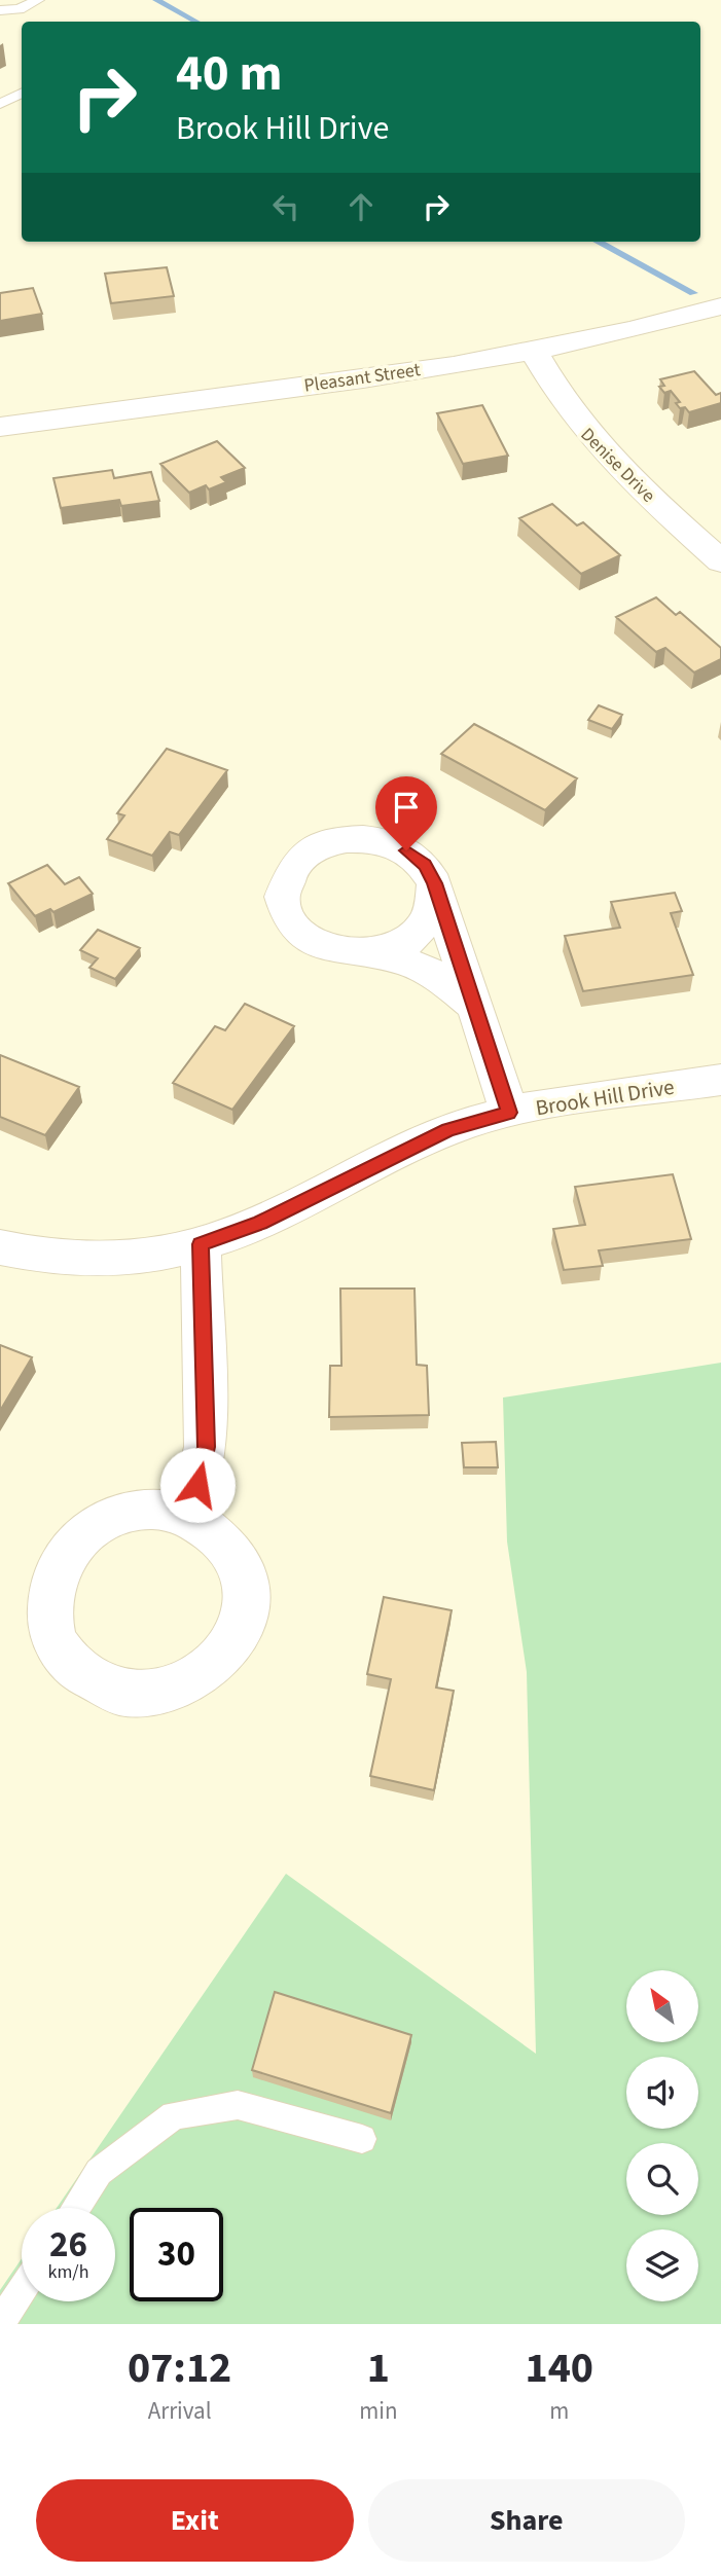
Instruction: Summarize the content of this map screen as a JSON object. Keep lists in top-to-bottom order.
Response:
{
  "streets": {
    "street": ["Pleasant Street", "Denise Drive", "Brook Hill Drive"]
  },
  "crossings": [
    ["Pleasant Street", "Denise Drive"]
  ],
  "north": "top left",
  "page": {
    "turn": ["40 m", "Brook Hill Drive"],
    "speed": "26 km/h",
    "limit": "30",
    "eta": [
      "07:12",
      "Arrival",
      "1",
      "min",
      "140",
      "m"
    ],
    "buttons": ["Exit", "Share"]
  }
}
